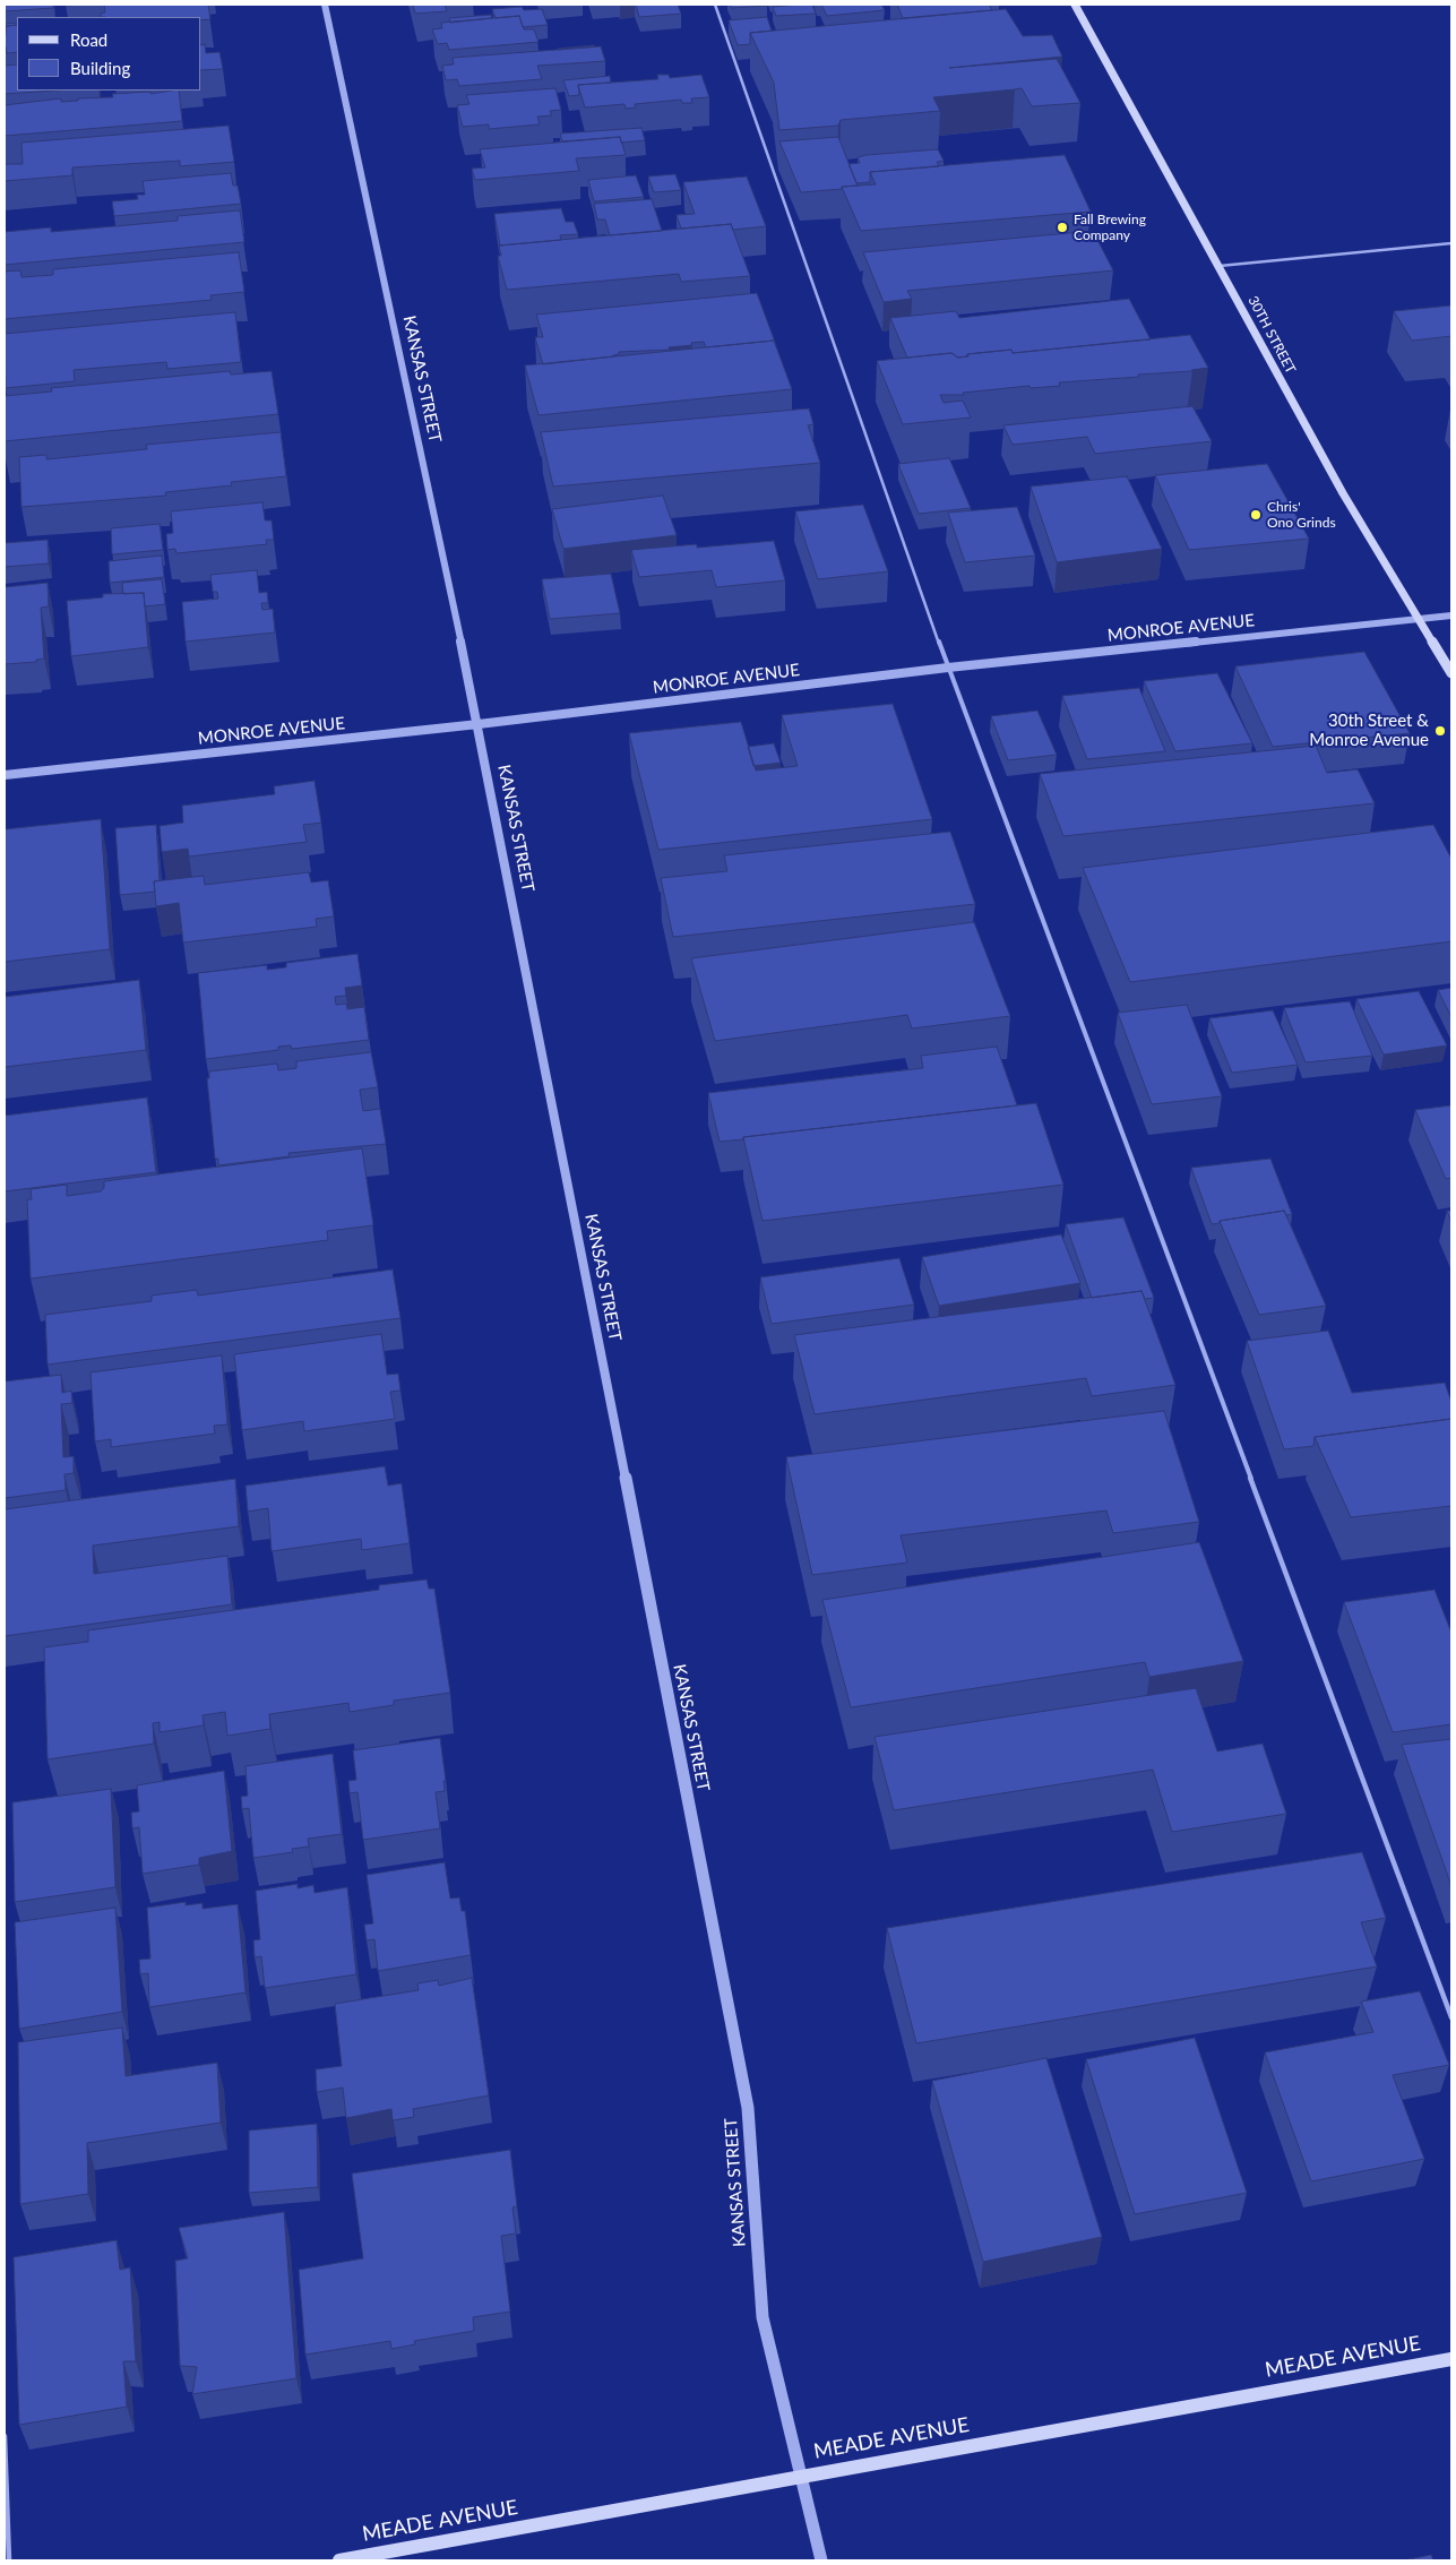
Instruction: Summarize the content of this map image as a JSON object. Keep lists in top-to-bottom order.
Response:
{
  "streets": {
    "main road": ["30TH STREET", "MEADE AVENUE"],
    "street": ["KANSAS STREET", "MONROE AVENUE"]
  },
  "crossings": [
    ["30TH STREET", "MONROE AVENUE"],
    ["KANSAS STREET", "MONROE AVENUE"],
    ["KANSAS STREET", "MEADE AVENUE"]
  ],
  "places": ["Fall Brewing Company", "Chris' Ono Grinds", "30th Street & Monroe Avenue"],
  "legend": ["Road", "Building"]
}
